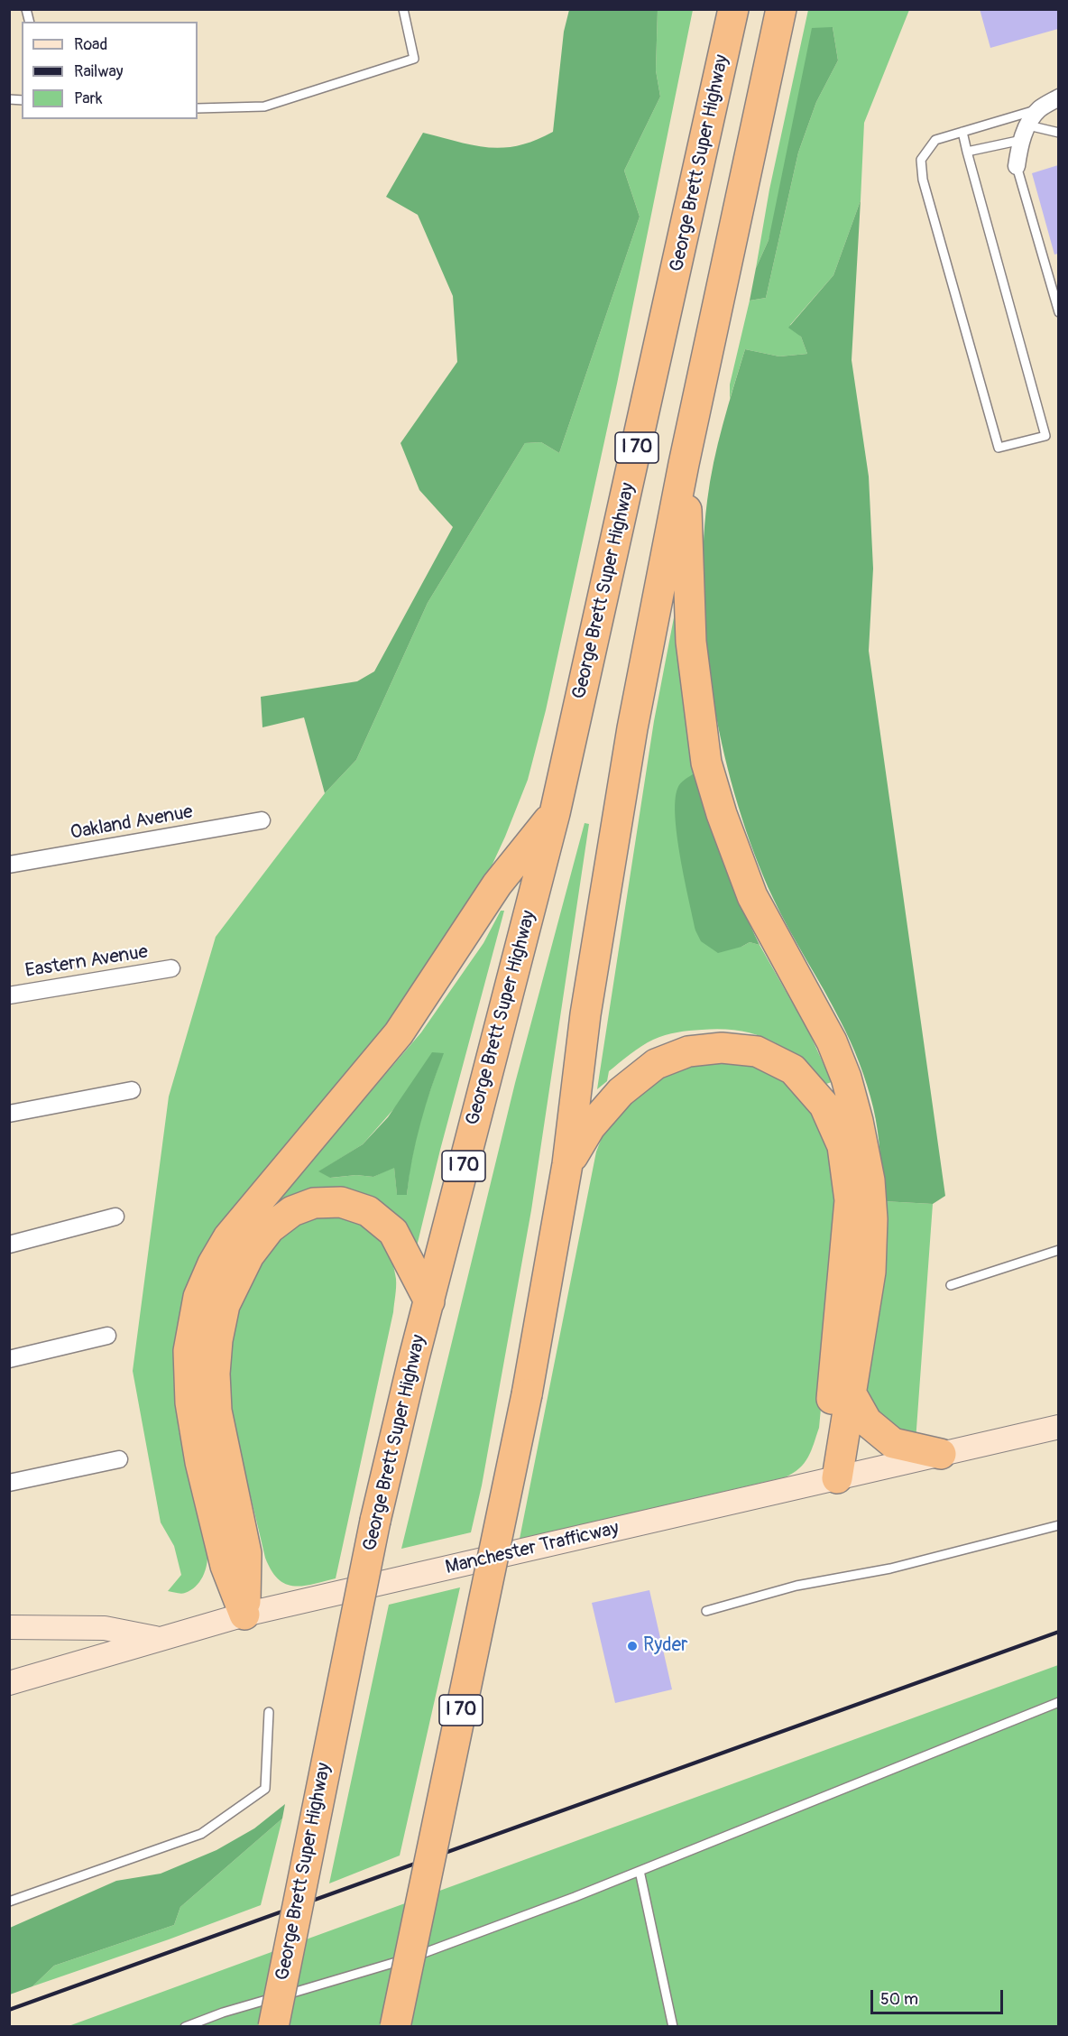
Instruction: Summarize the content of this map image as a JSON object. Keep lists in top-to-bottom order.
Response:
{
  "streets": {
    "highway": ["George Brett Super Highway", "I 70"],
    "main road": ["Manchester Trafficway"],
    "street": ["Oakland Avenue", "Eastern Avenue"]
  },
  "places": ["Ryder"],
  "legend": ["Road", "Railway", "Park"],
  "scale_bar": "50 m"
}
